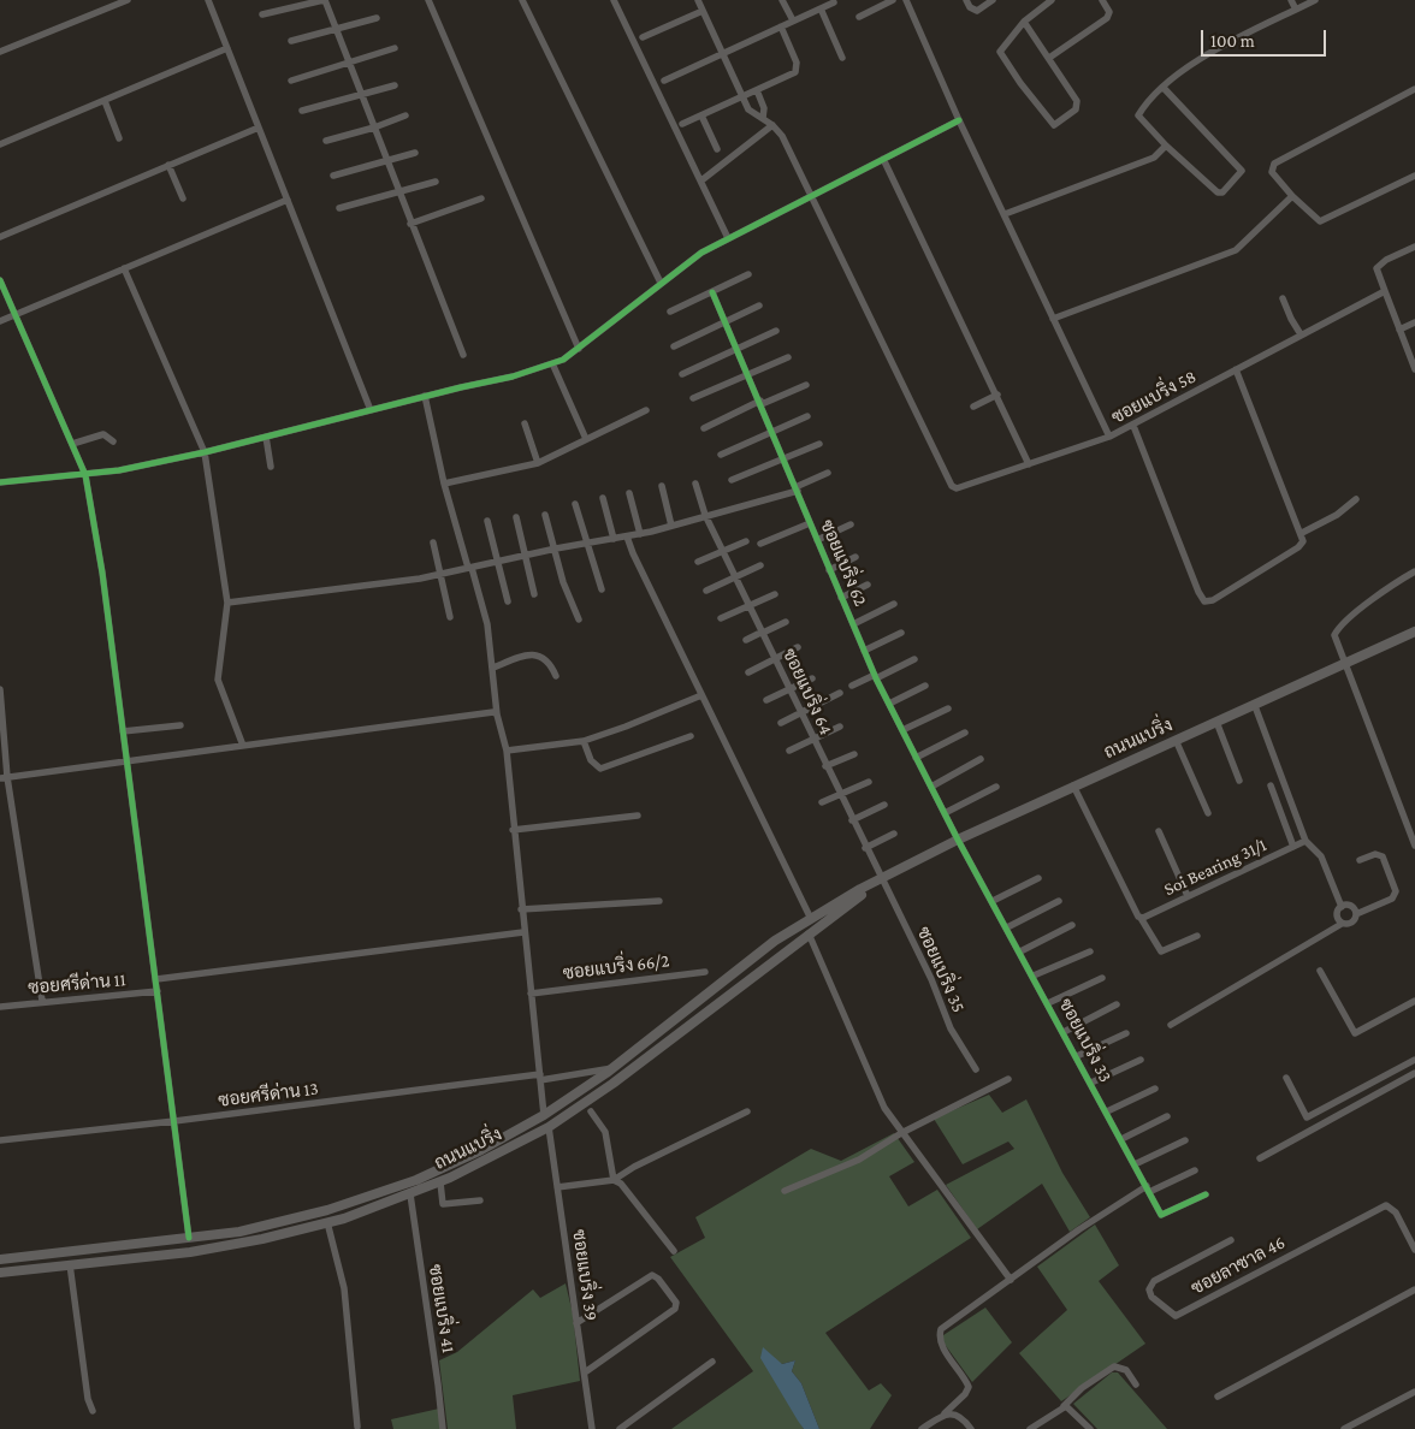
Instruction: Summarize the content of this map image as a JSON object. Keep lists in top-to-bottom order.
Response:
{
  "streets": {
    "main road": ["ถนนแบริ่ง"],
    "street": [
      "ซอยแบริ่ง 58",
      "ซอยแบริ่ง 62",
      "ซอยแบริ่ง 64",
      "Soi Bearing 31/1",
      "ซอยแบริ่ง 66/2",
      "ซอยแบริ่ง 35",
      "ซอยศรีด่าน 11",
      "ซอยแบริ่ง 33",
      "ซอยศรีด่าน 13",
      "ซอยลาซาล 46",
      "ซอยแบริ่ง 39",
      "ซอยแบริ่ง 41"
    ]
  },
  "crossings": [
    ["ซอยแบริ่ง 62", "ถนนแบริ่ง"],
    ["ซอยแบริ่ง 62", "ซอยแบริ่ง 33"],
    ["ซอยแบริ่ง 64", "ถนนแบริ่ง"],
    ["ซอยแบริ่ง 64", "ซอยแบริ่ง 35"],
    ["ถนนแบริ่ง", "ซอยแบริ่ง 35"],
    ["ถนนแบริ่ง", "ซอยแบริ่ง 33"],
    ["ถนนแบริ่ง", "ซอยศรีด่าน 13"],
    ["ถนนแบริ่ง", "ซอยแบริ่ง 39"],
    ["ถนนแบริ่ง", "ซอยแบริ่ง 41"]
  ],
  "scale_bar": "100 m"
}
